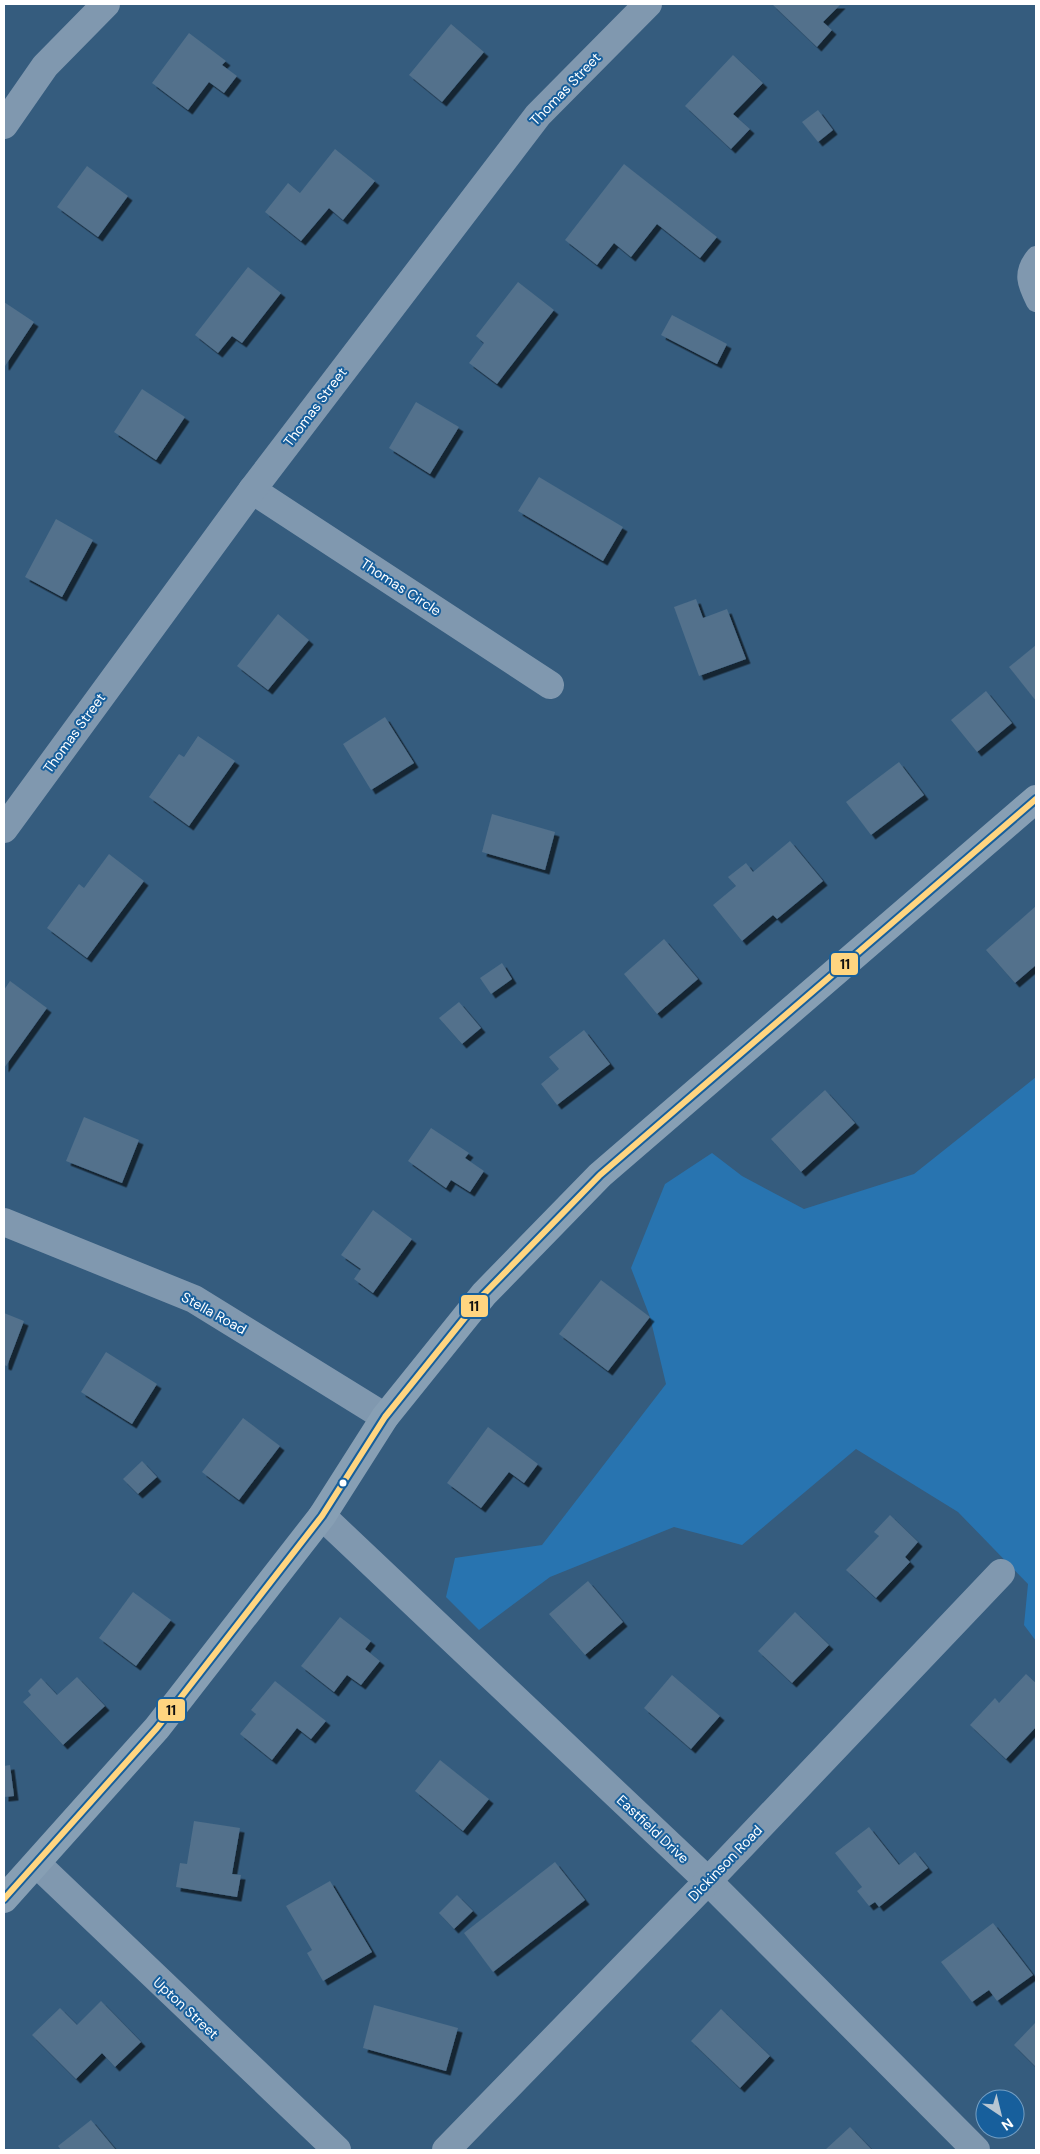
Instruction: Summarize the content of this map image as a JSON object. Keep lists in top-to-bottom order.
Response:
{
  "streets": {
    "street": [
      "Thomas Street",
      "Thomas Circle",
      "Stella Road",
      "Eastfield Drive",
      "Dickinson Road",
      "Upton Street"
    ]
  },
  "crossings": [
    ["Thomas Street", "Thomas Circle"],
    ["Eastfield Drive", "Dickinson Road"]
  ],
  "lines": ["transit line 11"],
  "north": "bottom right"
}
